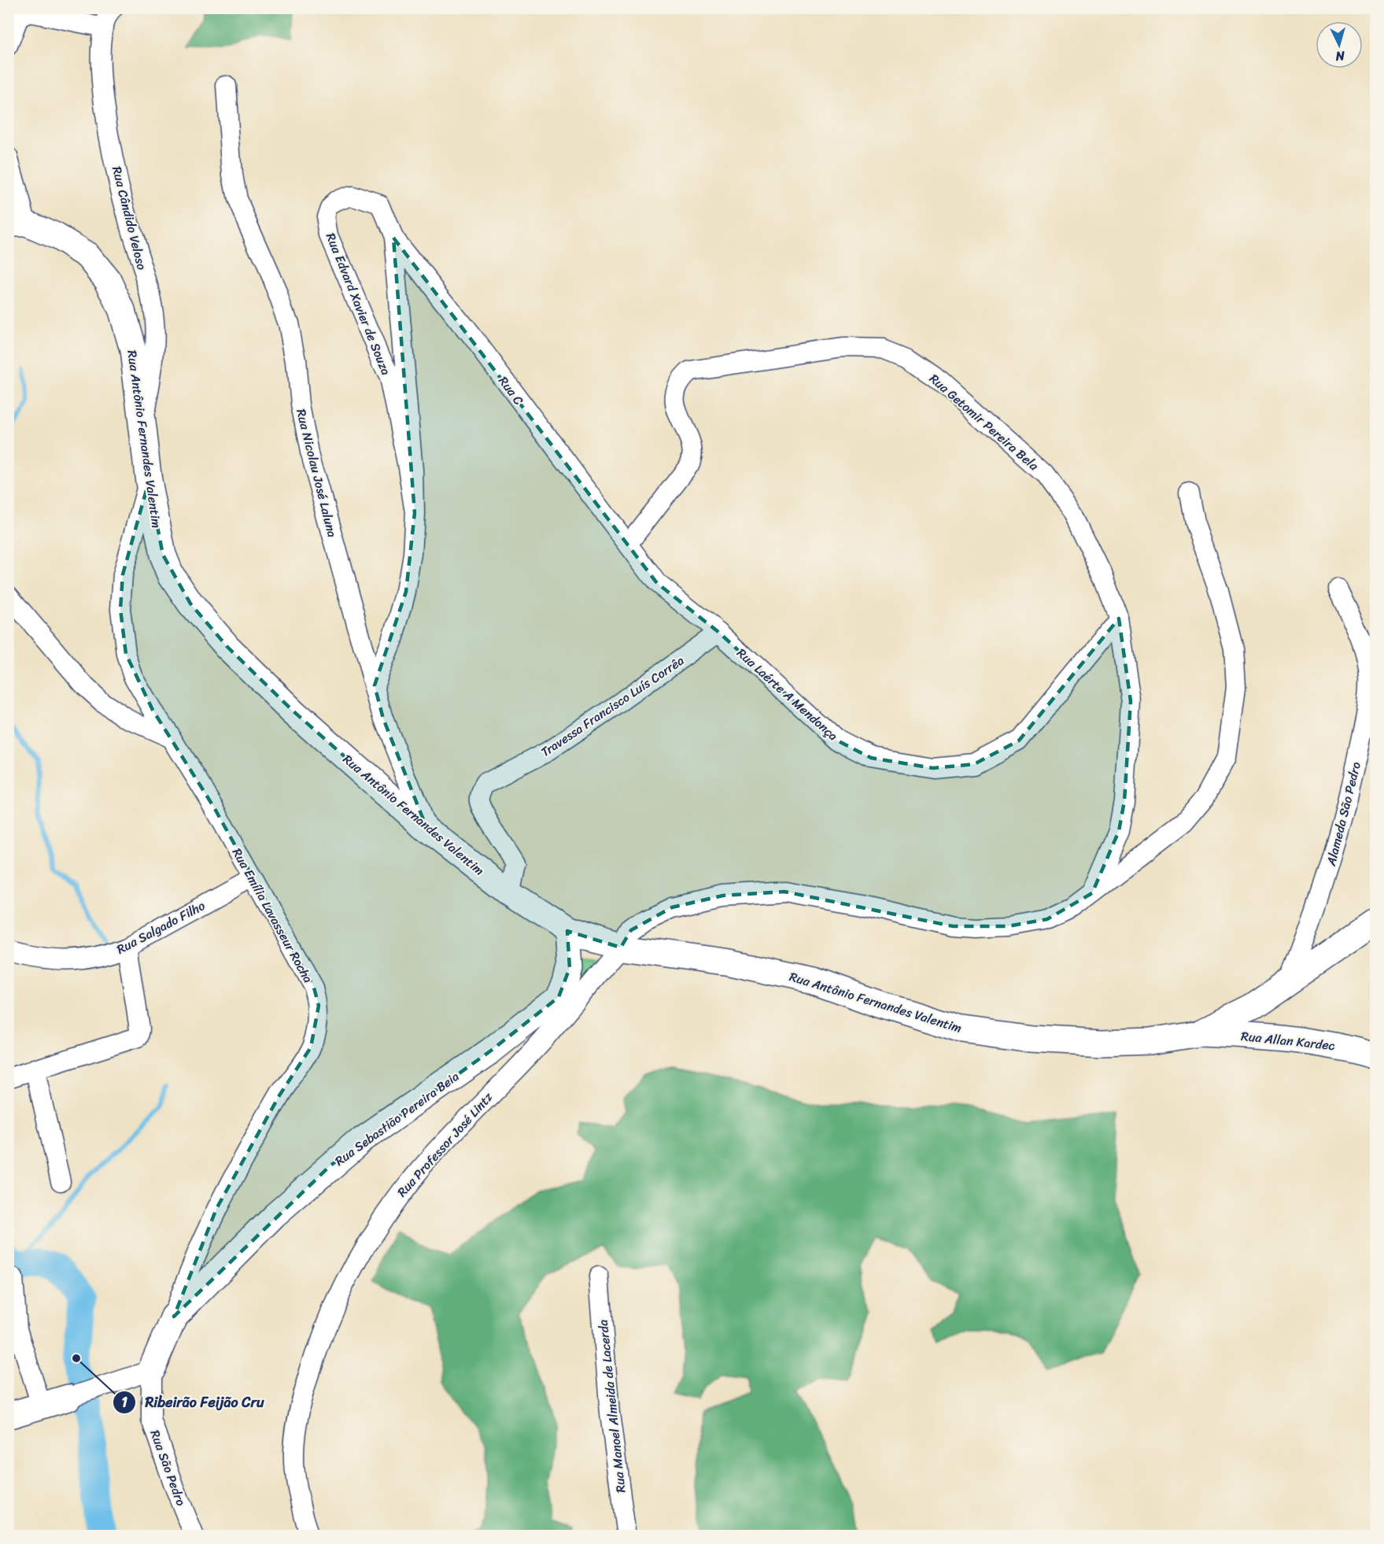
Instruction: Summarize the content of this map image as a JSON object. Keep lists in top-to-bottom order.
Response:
{
  "streets": {
    "street": [
      "Rua Cândido Veloso",
      "Rua Edvard Xavier de Souza",
      "Rua C",
      "Rua Getomir Pereira Bela",
      "Rua Antônio Fernandes Valentim",
      "Rua Nicolau José Laluna",
      "Rua Laérte A Mendonça",
      "Travessa Francisco Luís Corrêa",
      "Alameda São Pedro",
      "Rua Emília Lavasseur Rocha",
      "Rua Salgado Filho",
      "Rua Allan Kardec",
      "Rua Sebastião Pereira Beia",
      "Rua Professor José Lintz",
      "Rua Manoel Almeida de Lacerda",
      "Rua São Pedro"
    ]
  },
  "crossings": [
    ["Rua Cândido Veloso", "Rua Antônio Fernandes Valentim"],
    ["Rua Edvard Xavier de Souza", "Rua C"],
    ["Rua Edvard Xavier de Souza", "Rua Nicolau José Laluna"],
    ["Rua C", "Rua Getomir Pereira Bela"],
    ["Rua C", "Rua Laérte A Mendonça"],
    ["Rua Getomir Pereira Bela", "Rua Laérte A Mendonça"],
    ["Rua Getomir Pereira Bela", "Rua Professor José Lintz"],
    ["Rua Antônio Fernandes Valentim", "Rua Nicolau José Laluna"],
    ["Rua Antônio Fernandes Valentim", "Travessa Francisco Luís Corrêa"],
    ["Rua Antônio Fernandes Valentim", "Alameda São Pedro"],
    ["Rua Antônio Fernandes Valentim", "Rua Emília Lavasseur Rocha"],
    ["Rua Antônio Fernandes Valentim", "Rua Allan Kardec"],
    ["Rua Antônio Fernandes Valentim", "Rua Sebastião Pereira Beia"],
    ["Rua Antônio Fernandes Valentim", "Rua Professor José Lintz"],
    ["Rua Laérte A Mendonça", "Travessa Francisco Luís Corrêa"],
    ["Rua Emília Lavasseur Rocha", "Rua Salgado Filho"],
    ["Rua Emília Lavasseur Rocha", "Rua Sebastião Pereira Beia"],
    ["Rua Emília Lavasseur Rocha", "Rua São Pedro"]
  ],
  "places": ["Ribeirão Feijão Cru"],
  "north": "bottom"
}
